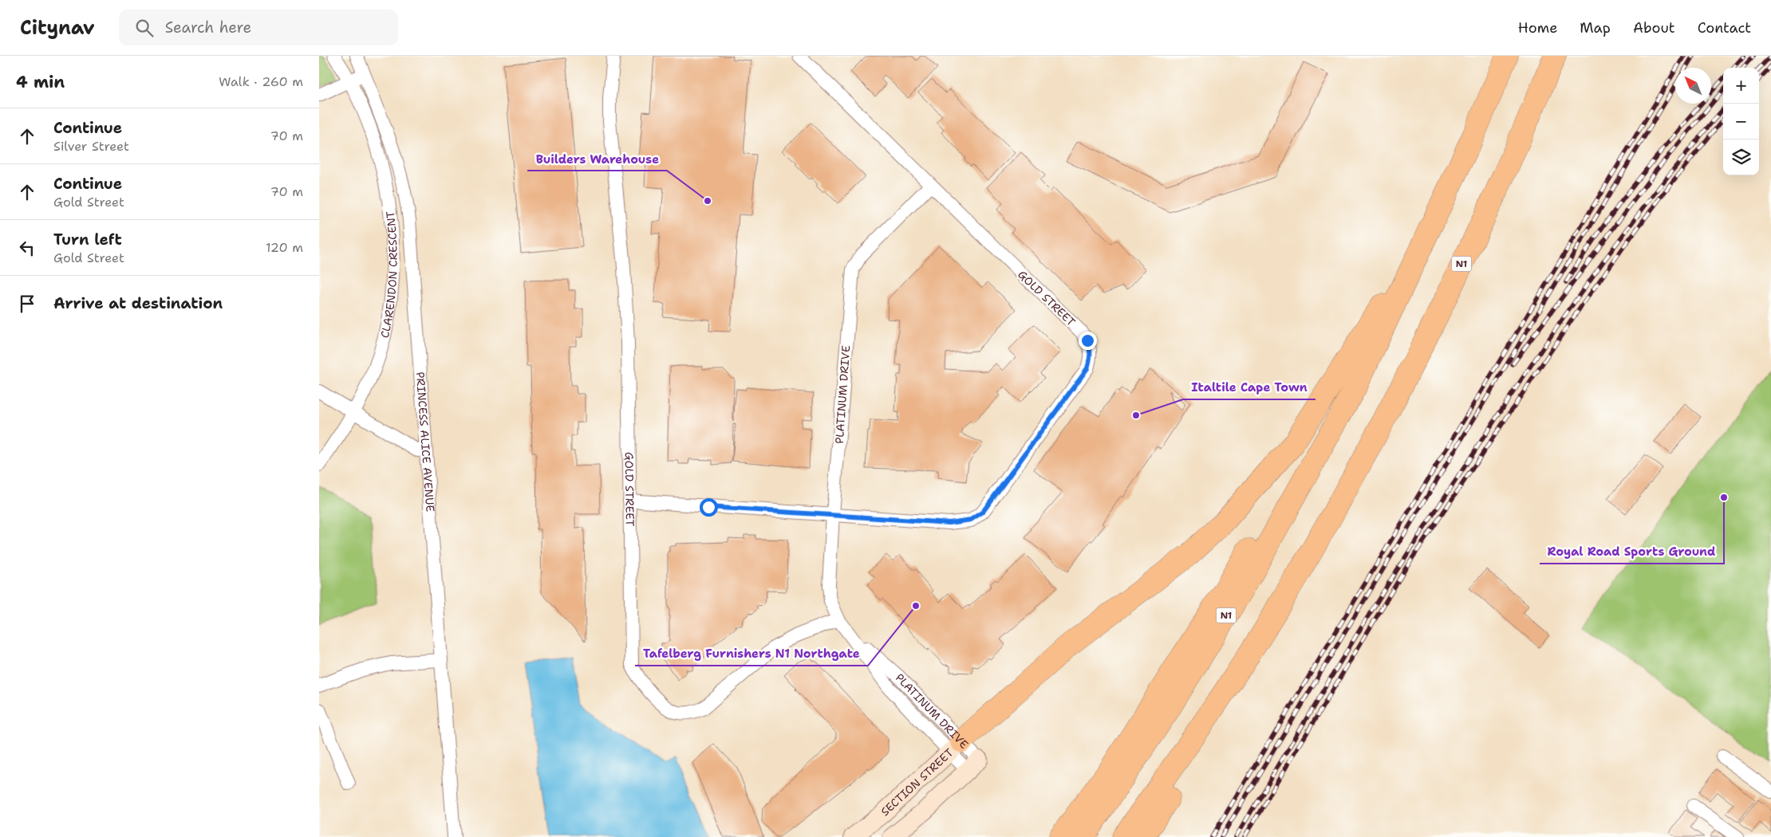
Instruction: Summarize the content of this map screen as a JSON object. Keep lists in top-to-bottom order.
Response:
{
  "streets": {
    "highway": ["N1"],
    "street": [
      "CLARENDON CRESCENT",
      "GOLD STREET",
      "PLATINUM DRIVE",
      "PRINCESS ALICE AVENUE",
      "SECTION STREET"
    ]
  },
  "crossings": [
    ["GOLD STREET", "PLATINUM DRIVE"],
    ["PLATINUM DRIVE", "SECTION STREET"]
  ],
  "places": [
    "Builders Warehouse",
    "Italtile Cape Town",
    "Royal Road Sports Ground",
    "Tafelberg Furnishers N1 Northgate"
  ],
  "north": "top left",
  "page": {
    "header": "Citynav",
    "search": "Search here",
    "nav": [
      "Home",
      "Map",
      "About",
      "Contact"
    ],
    "heading": ["4 min", "Walk · 260 m"],
    "map_buttons": ["+", "−"],
    "list": [
      ["Continue", "Silver Street", "70 m"],
      ["Continue", "Gold Street", "70 m"],
      ["Turn left", "Gold Street", "120 m"],
      "Arrive at destination"
    ]
  }
}
